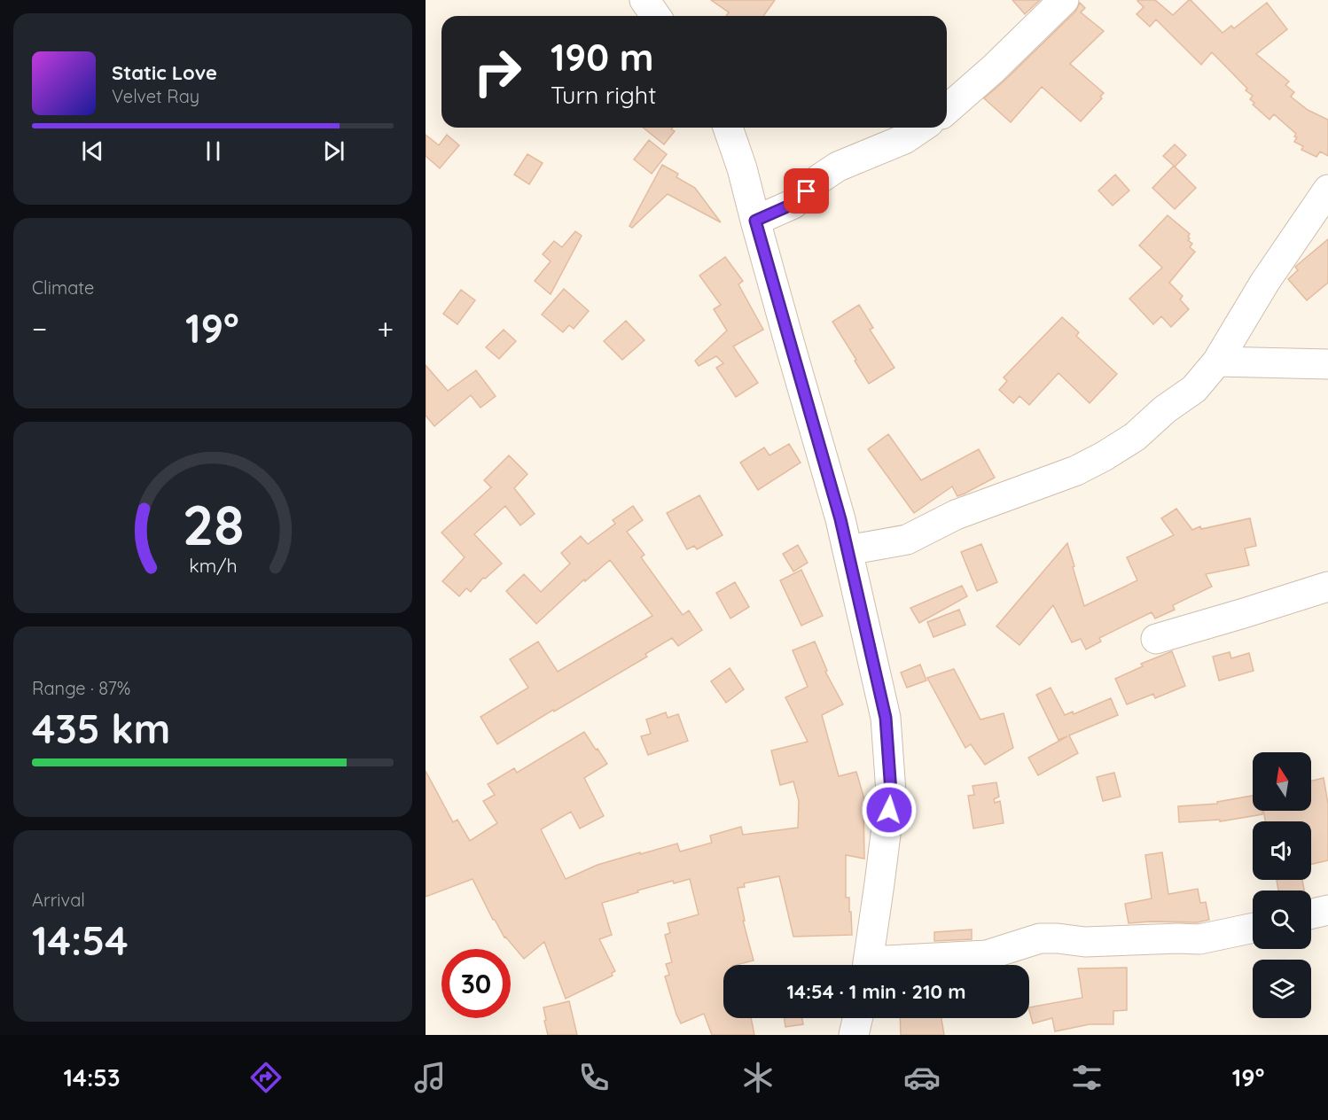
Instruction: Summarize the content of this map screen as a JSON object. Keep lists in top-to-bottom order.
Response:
{
  "north": "top",
  "page": {
    "turn": ["190 m", "Turn right"],
    "song": ["Static Love", "Velvet Ray"],
    "tile": [
      "Climate",
      ["Range · 87%", "435 km"],
      ["Arrival", "14:54"]
    ],
    "heat": ["−", "19°", "+"],
    "limit": "30",
    "trip": "14:54 · 1 min · 210 m",
    "tabs": ["14:53", "19°"],
    "gauge": ["28", "km/h"]
  }
}
